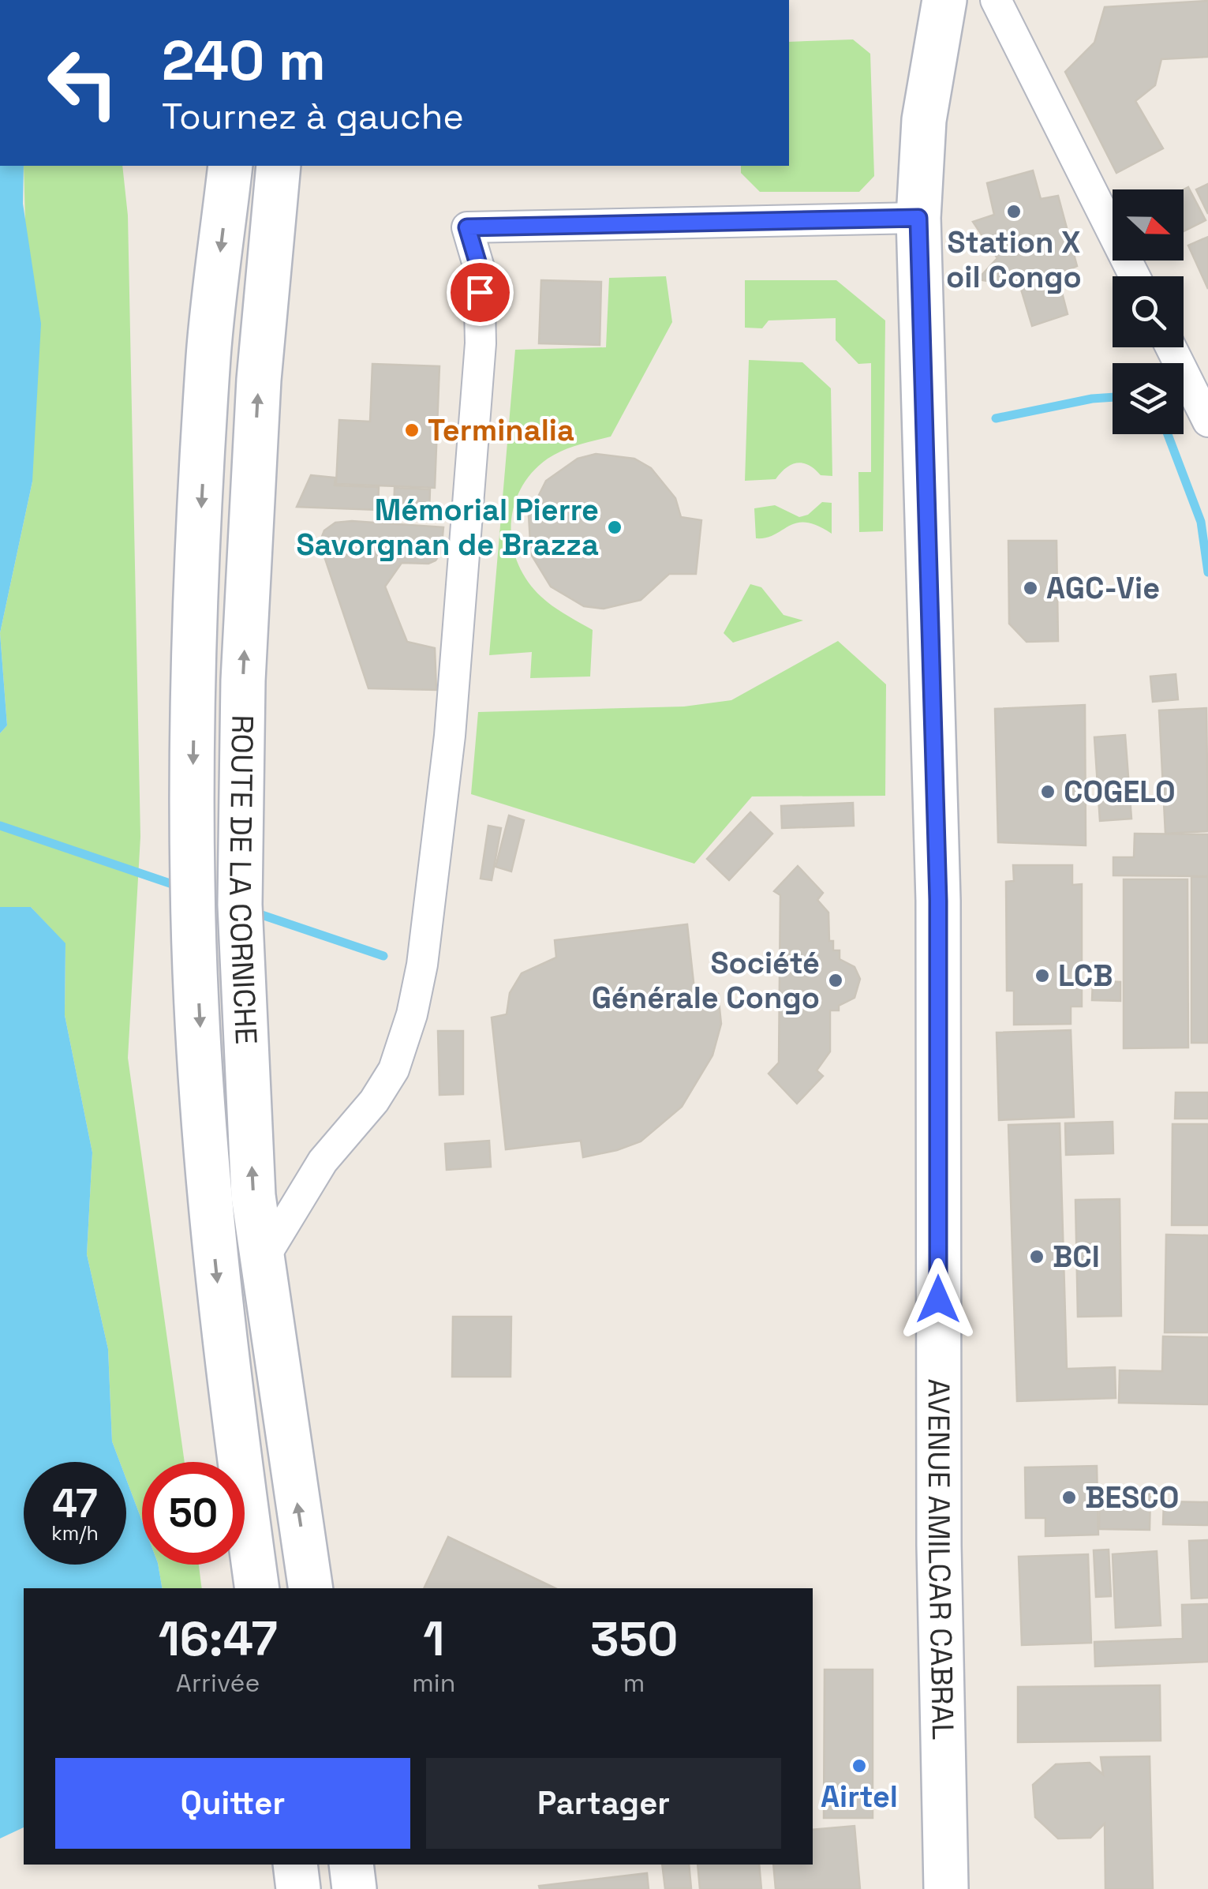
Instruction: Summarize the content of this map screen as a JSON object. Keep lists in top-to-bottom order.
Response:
{
  "streets": {
    "main road": ["ROUTE DE LA CORNICHE", "AVENUE AMILCAR CABRAL"]
  },
  "places": [
    "Station X oil Congo",
    "Terminalia",
    "Mémorial Pierre Savorgnan de Brazza",
    "AGC-Vie",
    "COGELO",
    "LCB",
    "Société Générale Congo",
    "BCI",
    "BESCO",
    "Airtel"
  ],
  "north": "right",
  "page": {
    "turn": ["240 m", "Tournez à gauche"],
    "speed": "47 km/h",
    "limit": "50",
    "eta": [
      "16:47",
      "Arrivée",
      "1",
      "min",
      "350",
      "m"
    ],
    "buttons": ["Quitter", "Partager"]
  }
}
